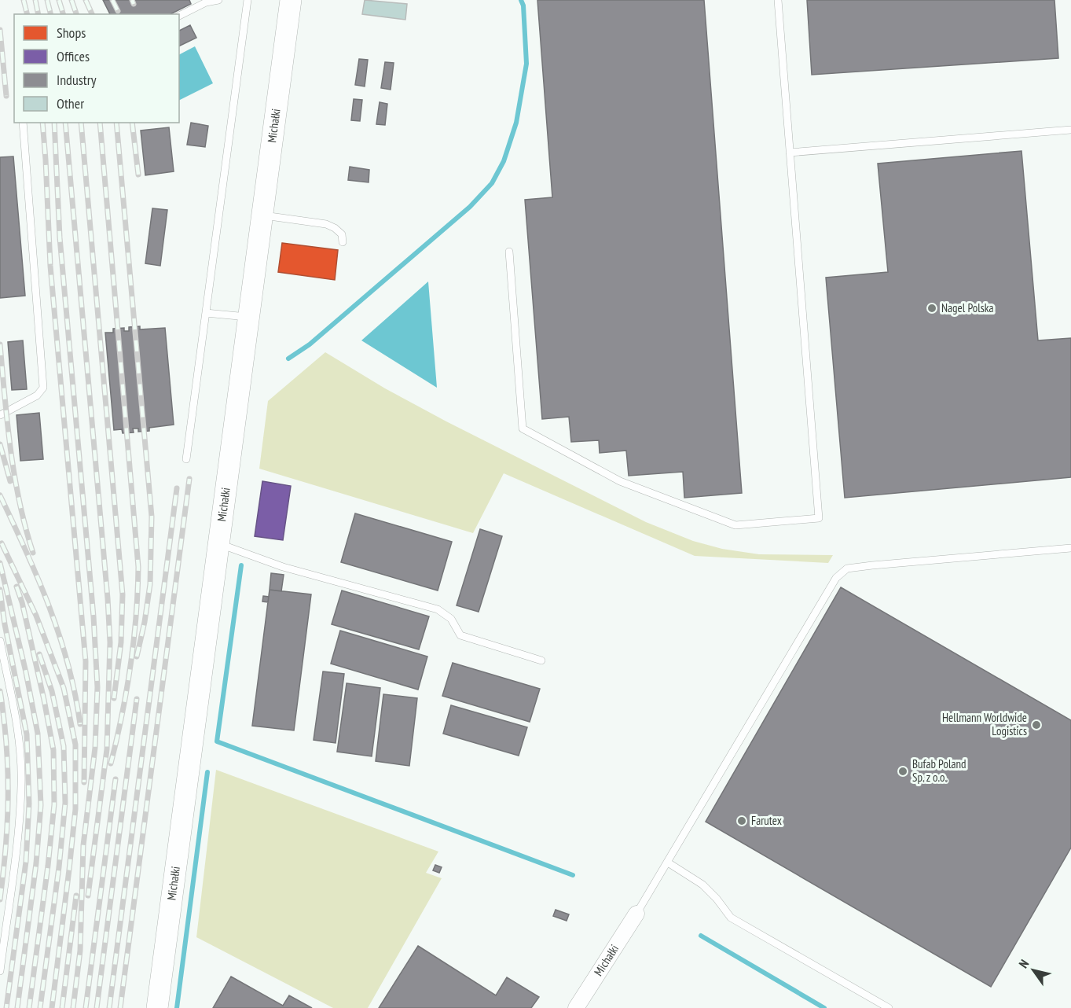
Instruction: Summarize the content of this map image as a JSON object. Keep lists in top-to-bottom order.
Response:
{
  "streets": {
    "street": ["Michałki"]
  },
  "places": [
    "Nagel Polska",
    "Hellmann Worldwide Logistics",
    "Bufab Poland Sp. z o.o.",
    "Farutex"
  ],
  "legend": [
    "Shops",
    "Offices",
    "Industry",
    "Other"
  ],
  "north": "top left"
}
